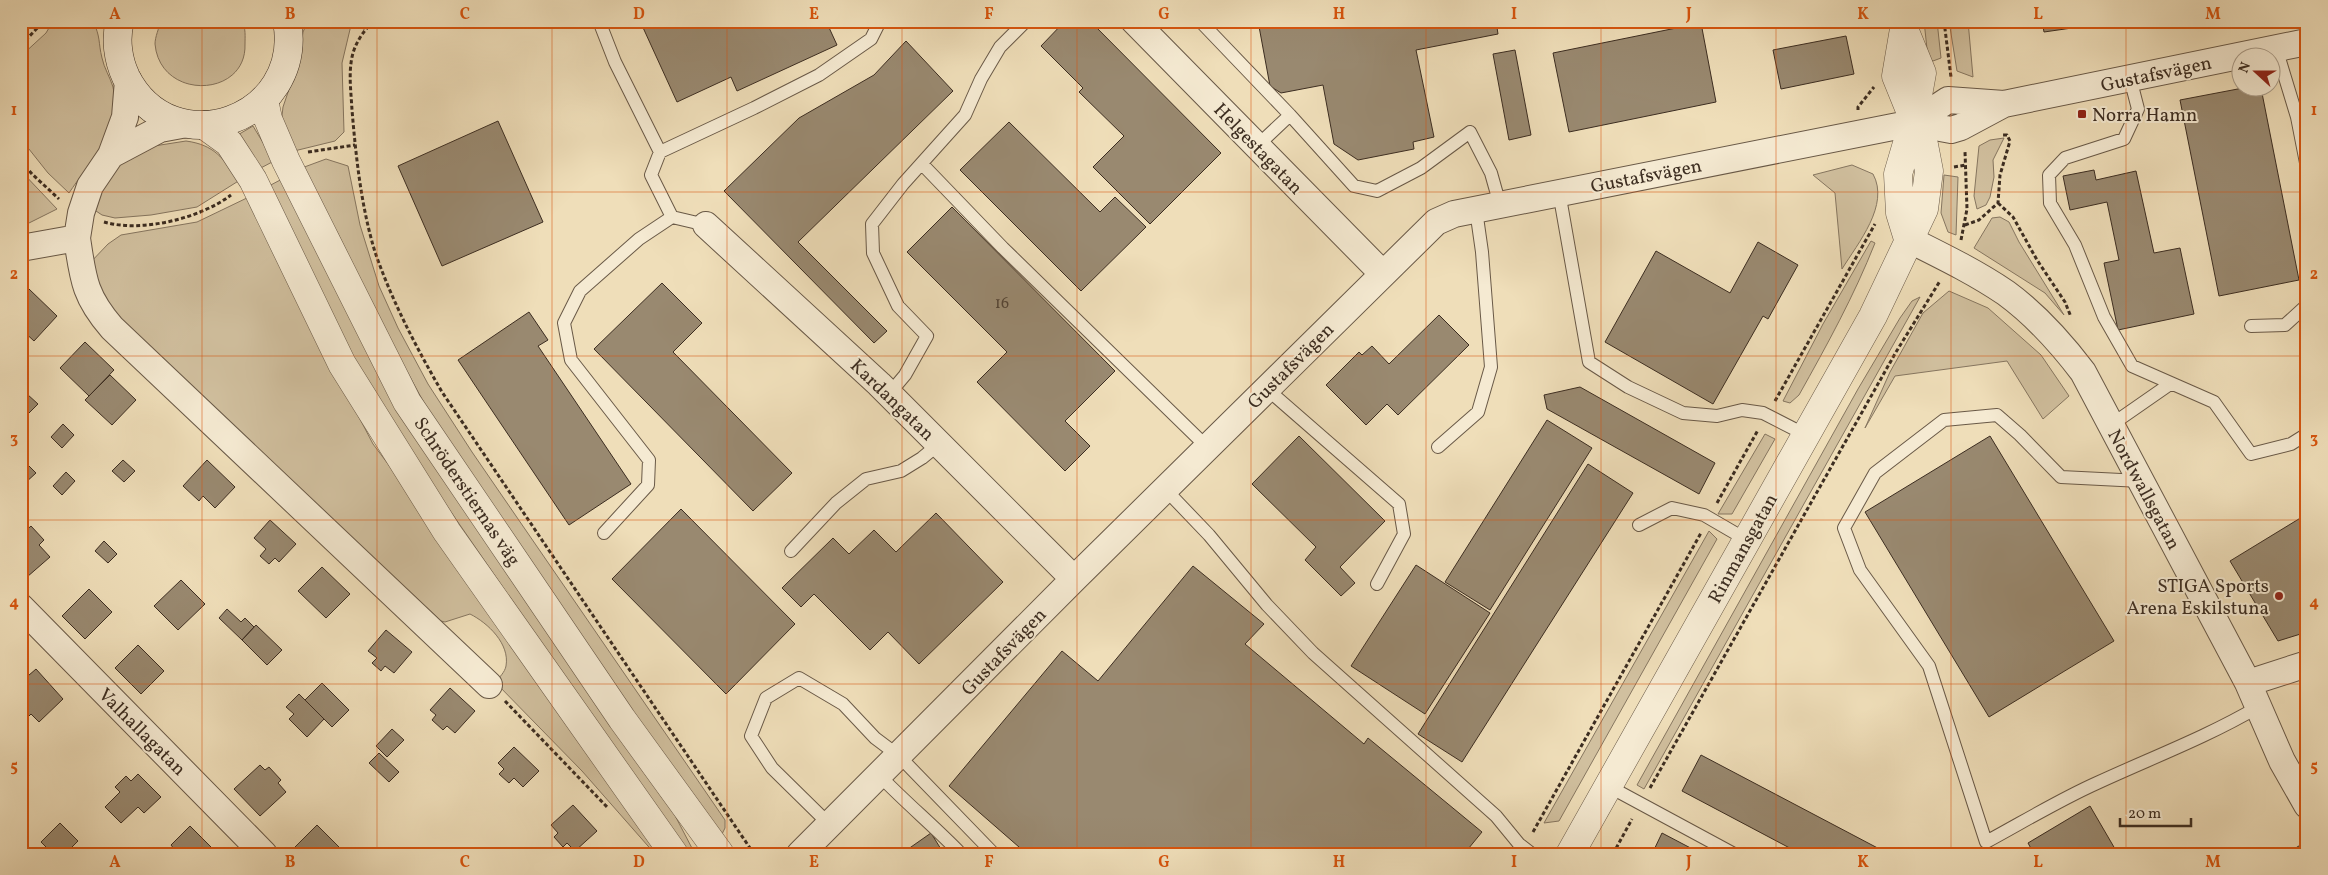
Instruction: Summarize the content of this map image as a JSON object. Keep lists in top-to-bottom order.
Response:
{
  "streets": {
    "street": [
      "Gustafsvägen",
      "Helgestagatan",
      "Kardangatan",
      "Nordwallsgatan",
      "Schröderstiernas väg",
      "Rinmansgatan",
      "Valhallagatan"
    ]
  },
  "crossings": [
    ["Gustafsvägen", "Helgestagatan"],
    ["Gustafsvägen", "Kardangatan"],
    ["Gustafsvägen", "Rinmansgatan"],
    ["Nordwallsgatan", "Rinmansgatan"]
  ],
  "places": {
    "transit": ["Norra Hamn"],
    "other": ["STIGA Sports Arena Eskilstuna"]
  },
  "house_numbers": ["16"],
  "scale_bar": "20 m",
  "north": "left",
  "grid": {
    "columns": [
      "A",
      "B",
      "C",
      "D",
      "E",
      "F",
      "G",
      "H",
      "I",
      "J",
      "K",
      "L",
      "M"
    ],
    "rows": [
      "1",
      "2",
      "3",
      "4",
      "5"
    ]
  }
}
